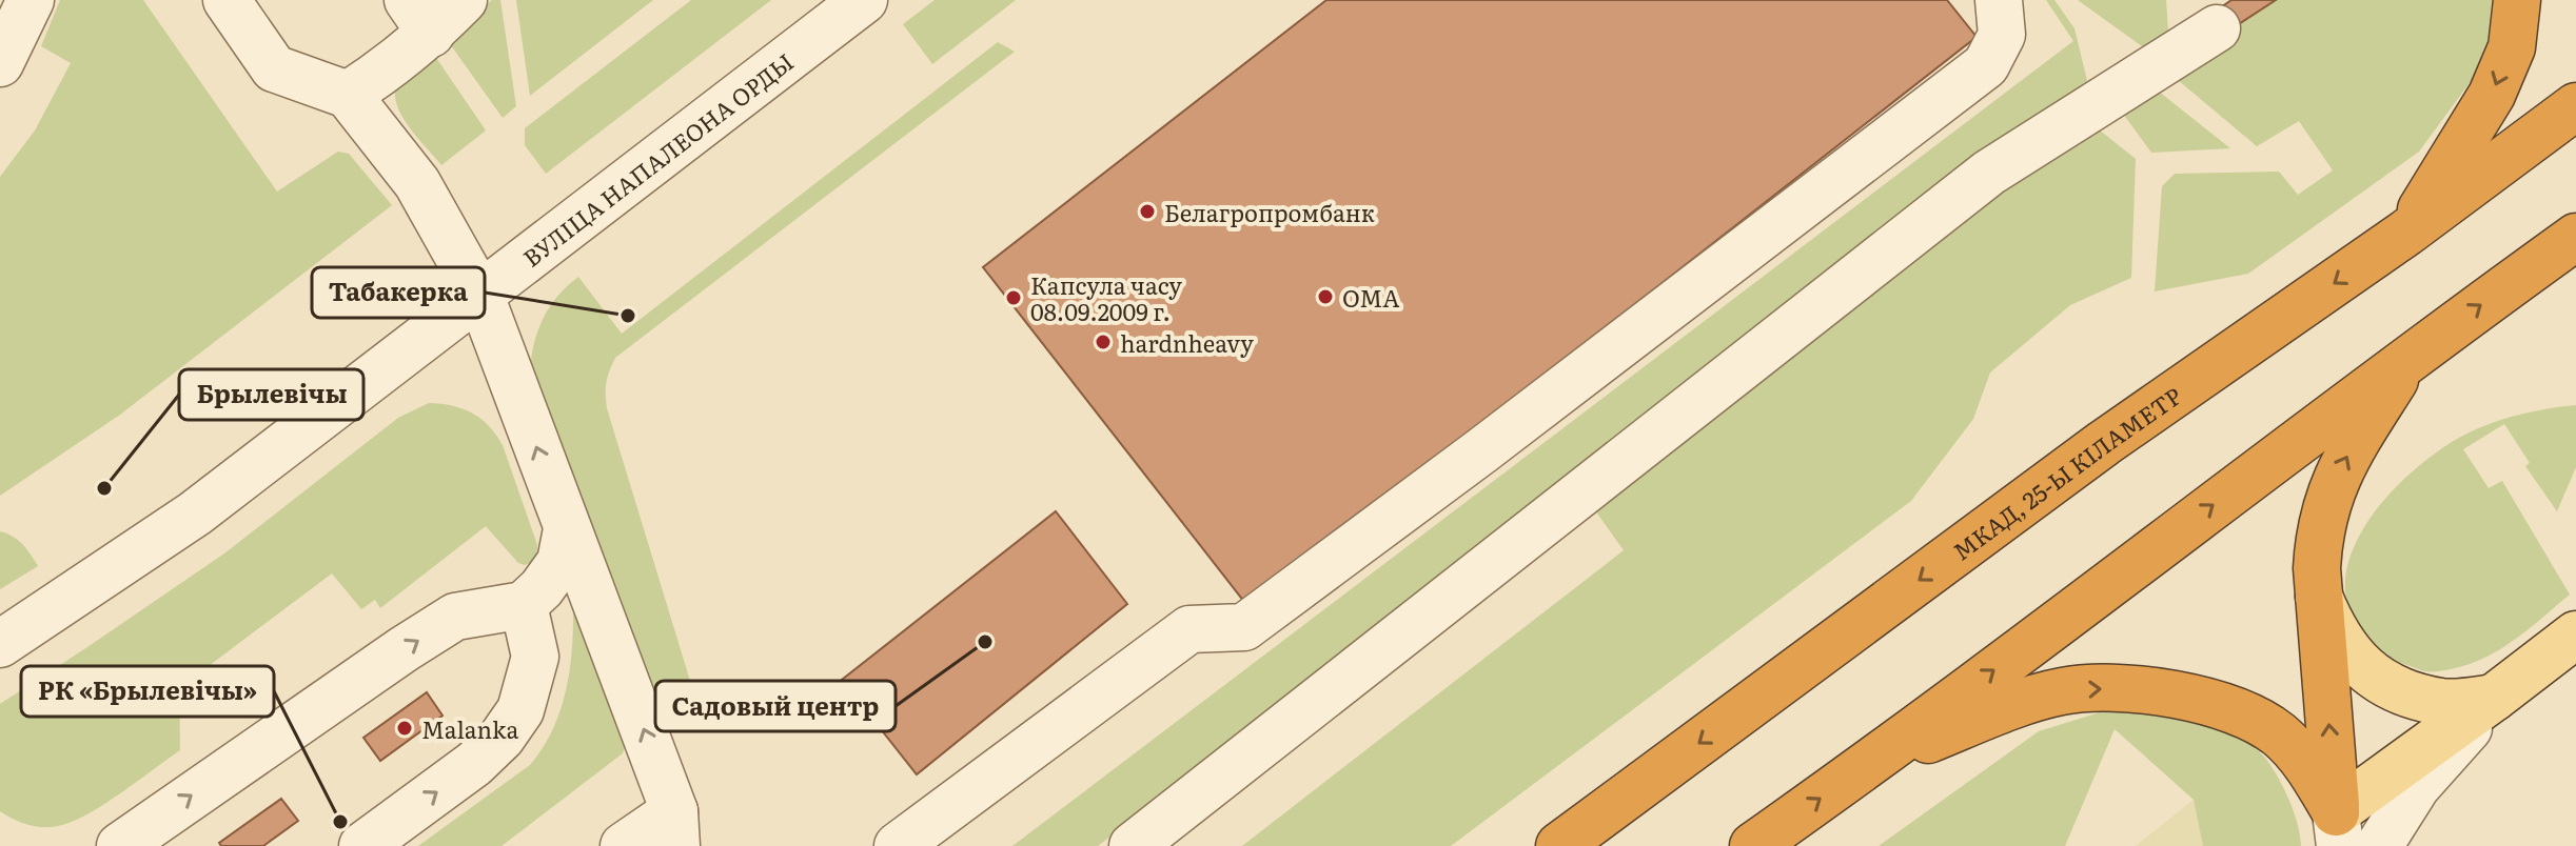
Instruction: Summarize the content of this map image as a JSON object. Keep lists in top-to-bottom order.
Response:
{
  "streets": {
    "highway": ["МКАД, 25-Ы КІЛАМЕТР"],
    "street": ["ВУЛІЦА НАПАЛЕОНА ОРДЫ"]
  },
  "places": [
    "Белагропромбанк",
    "ОМА",
    "Капсула часу 08.09.2009 г.",
    "Табакерка",
    "hardnheavy",
    "Брылевічы",
    "Садовый центр",
    "Malanka",
    "РК «Брылевічы»"
  ]
}
